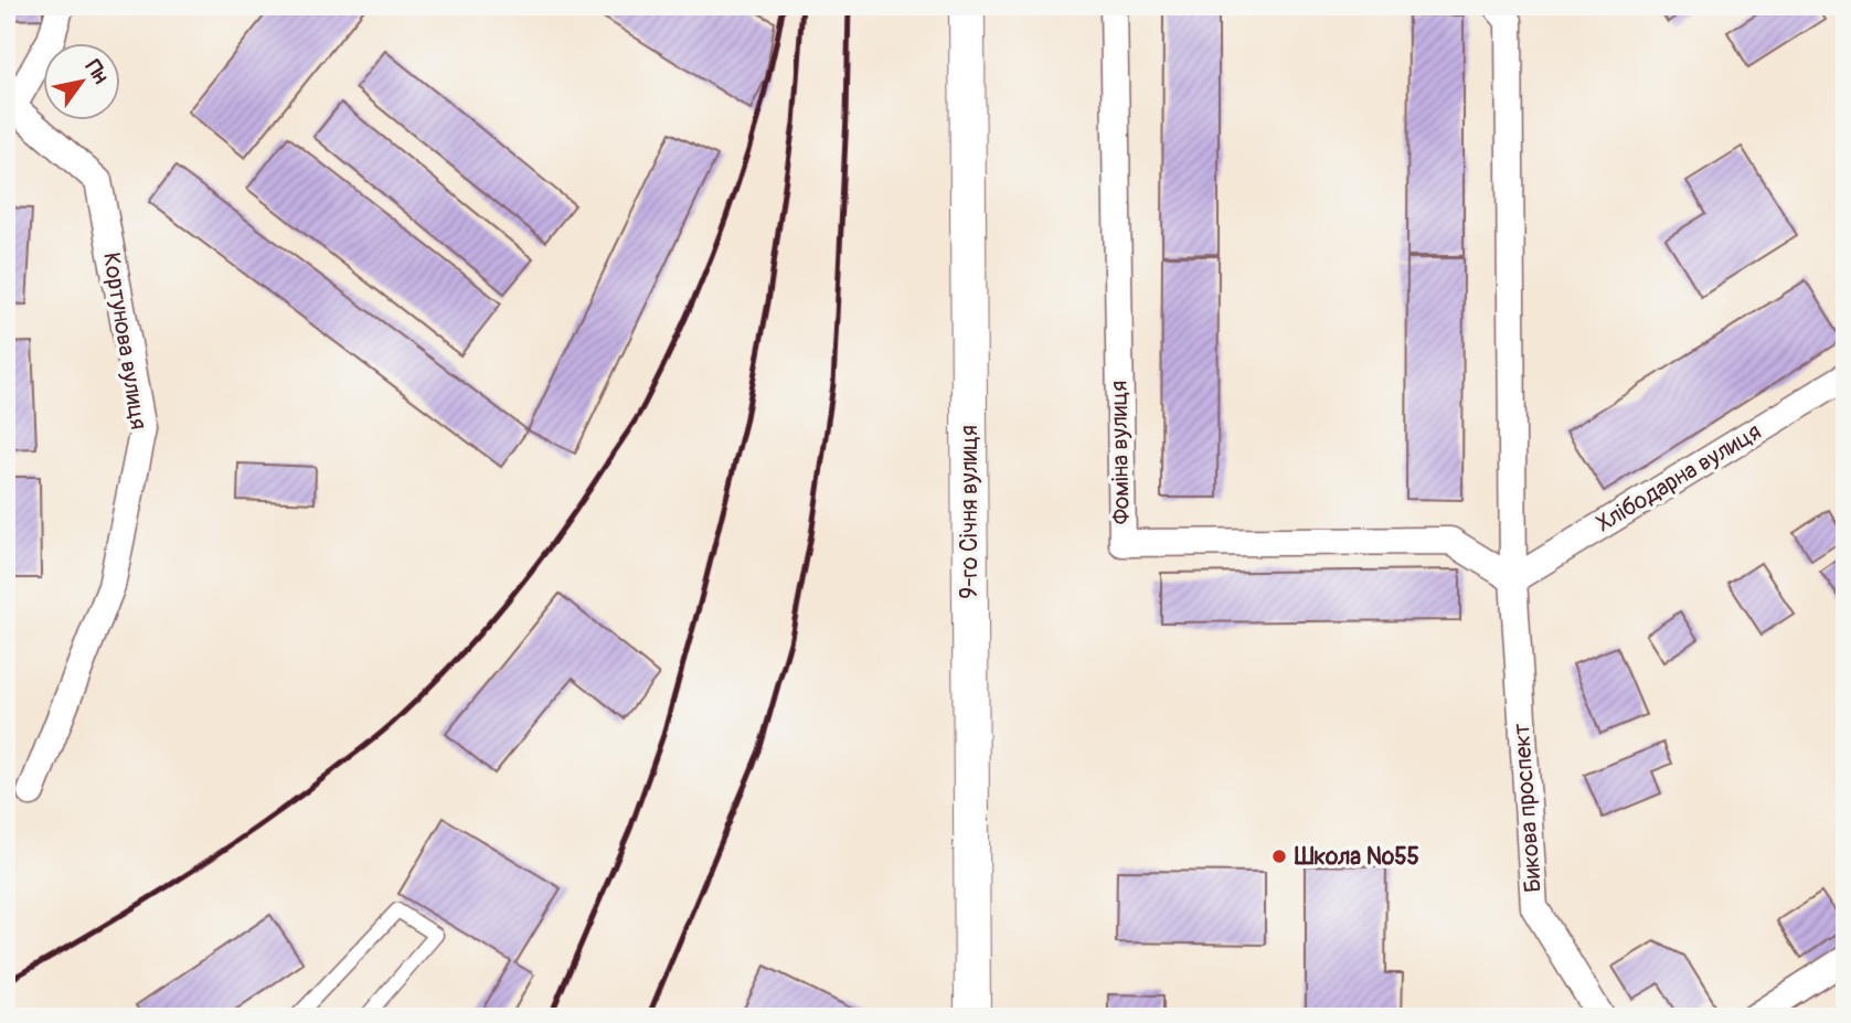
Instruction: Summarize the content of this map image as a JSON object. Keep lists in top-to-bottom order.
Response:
{
  "streets": {
    "street": [
      "Кортунова вулиця",
      "Фоміна вулиця",
      "Хлібодарна вулиця",
      "9-го Січня вулиця",
      "Бикова проспект"
    ]
  },
  "crossings": [
    ["Фоміна вулиця", "Хлібодарна вулиця"],
    ["Фоміна вулиця", "Бикова проспект"],
    ["Хлібодарна вулиця", "Бикова проспект"]
  ],
  "places": ["Школа №55"],
  "north": "top right"
}
